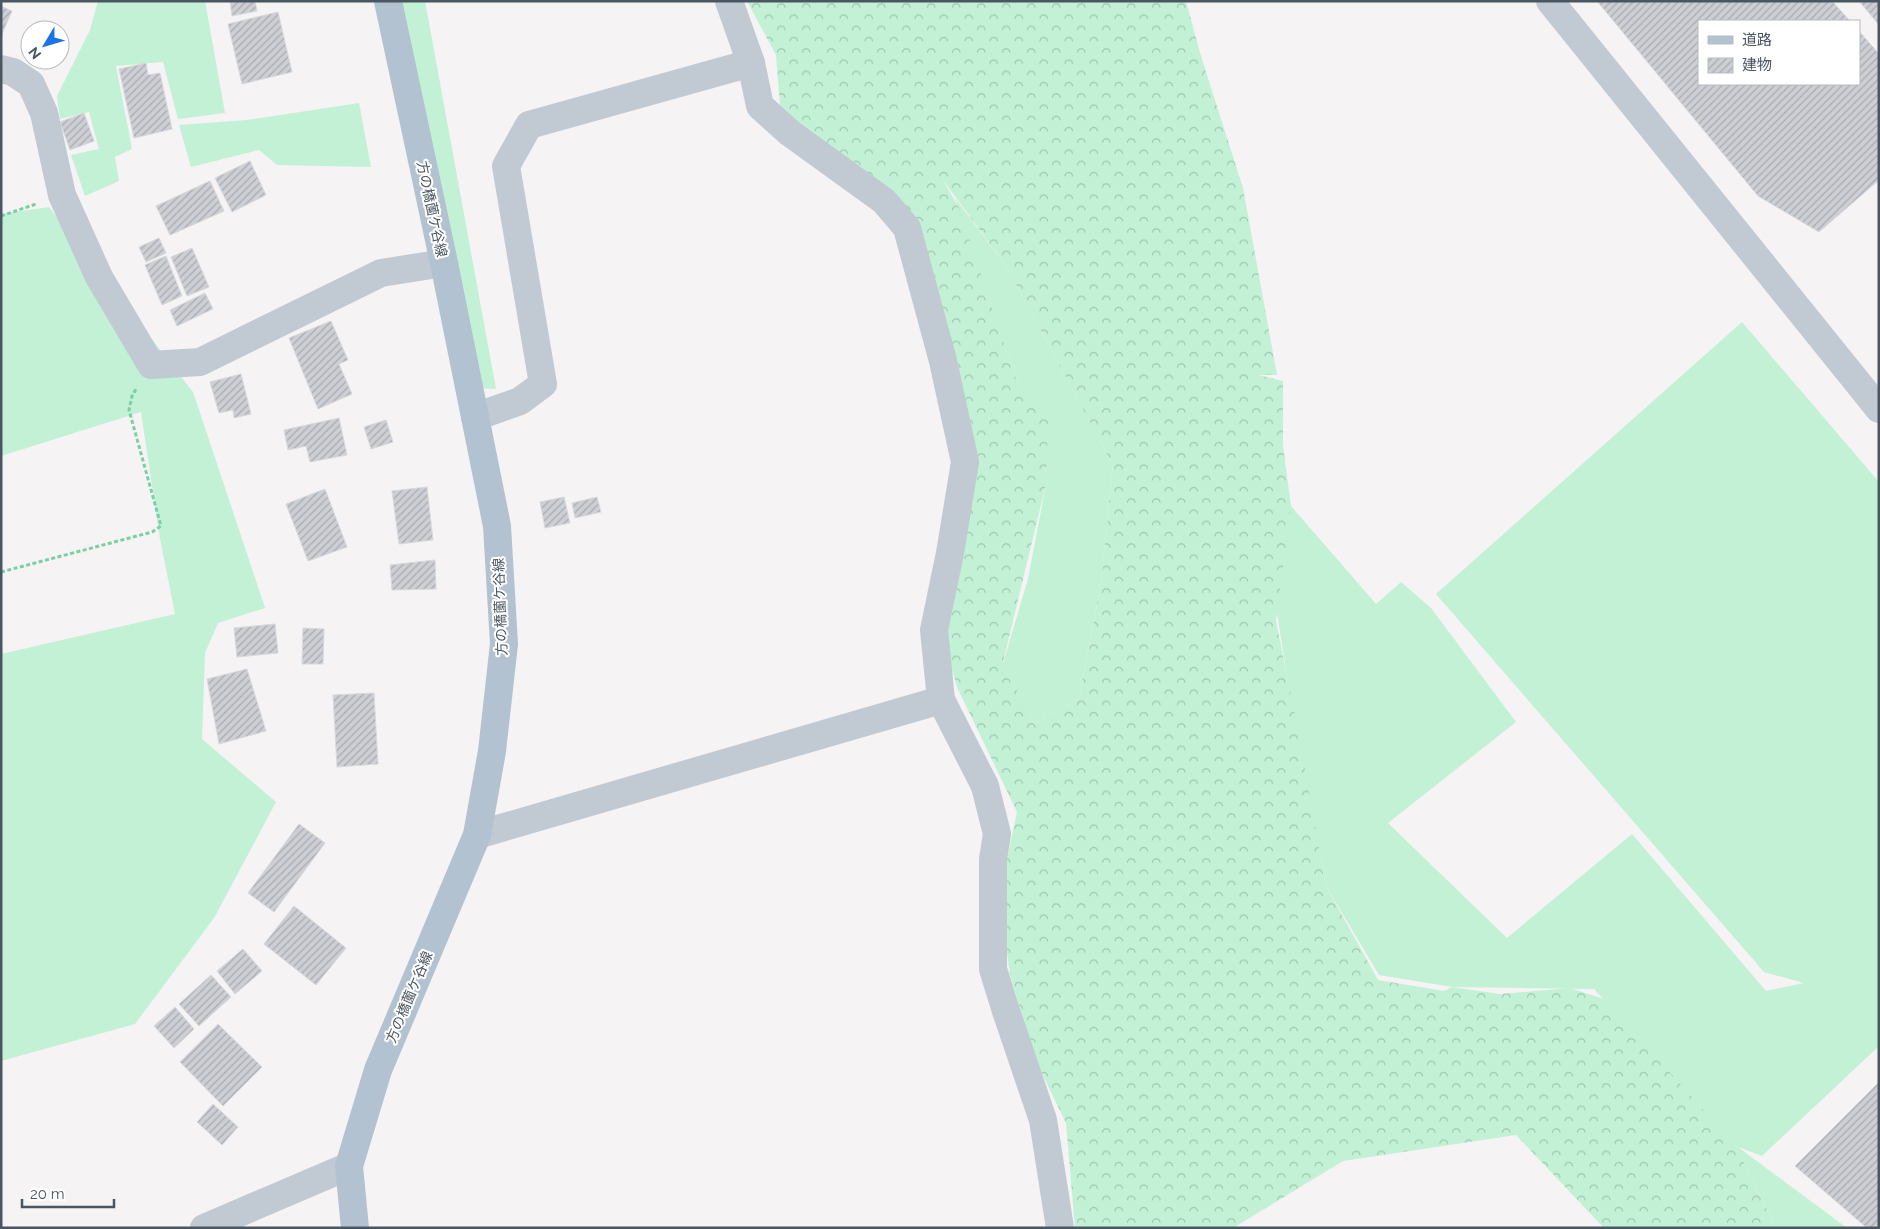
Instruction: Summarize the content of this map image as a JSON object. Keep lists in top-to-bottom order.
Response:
{
  "streets": {
    "main road": ["方の橋薗ケ谷線"]
  },
  "legend": ["道路", "建物"],
  "scale_bar": "20 m",
  "north": "bottom left"
}
